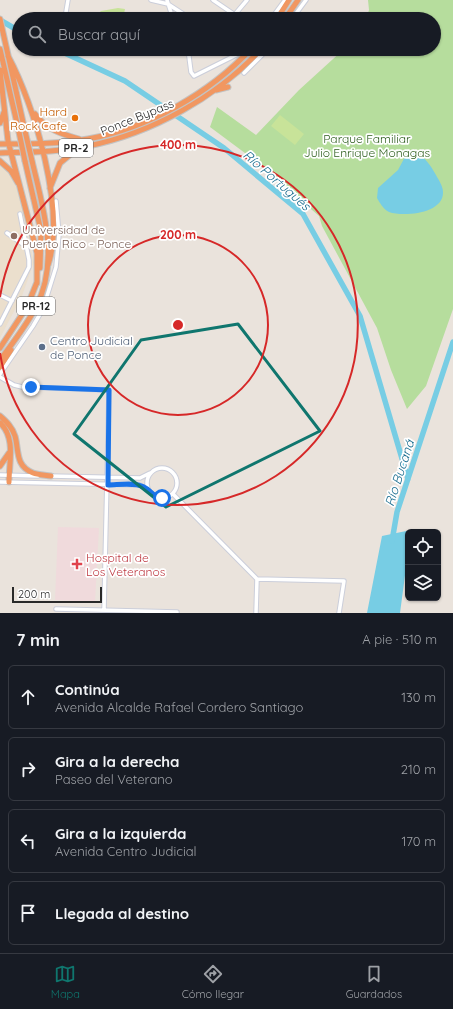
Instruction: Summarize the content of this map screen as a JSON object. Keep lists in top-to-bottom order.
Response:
{
  "streets": {
    "highway": ["Ponce Bypass", "PR-2", "PR-12"]
  },
  "water": ["Río Portugués", "Río Bucaná"],
  "parks": ["Parque Familiar Julio Enrique Monagas"],
  "places": {
    "other": ["Hard Rock Cafe", "Universidad de Puerto Rico - Ponce", "Centro Judicial de Ponce"],
    "health": ["Hospital de Los Veteranos"]
  },
  "scale_bar": "200 m",
  "page": {
    "search": "Buscar aquí",
    "scale": "200 m",
    "heading": ["7 min", "A pie · 510 m"],
    "list": [
      ["Continúa", "Avenida Alcalde Rafael Cordero Santiago", "130 m"],
      ["Gira a la derecha", "Paseo del Veterano", "210 m"],
      ["Gira a la izquierda", "Avenida Centro Judicial", "170 m"],
      "Llegada al destino"
    ],
    "nav": ["Mapa", "Cómo llegar", "Guardados"]
  },
  "rings": ["400 m", "200 m"]
}
